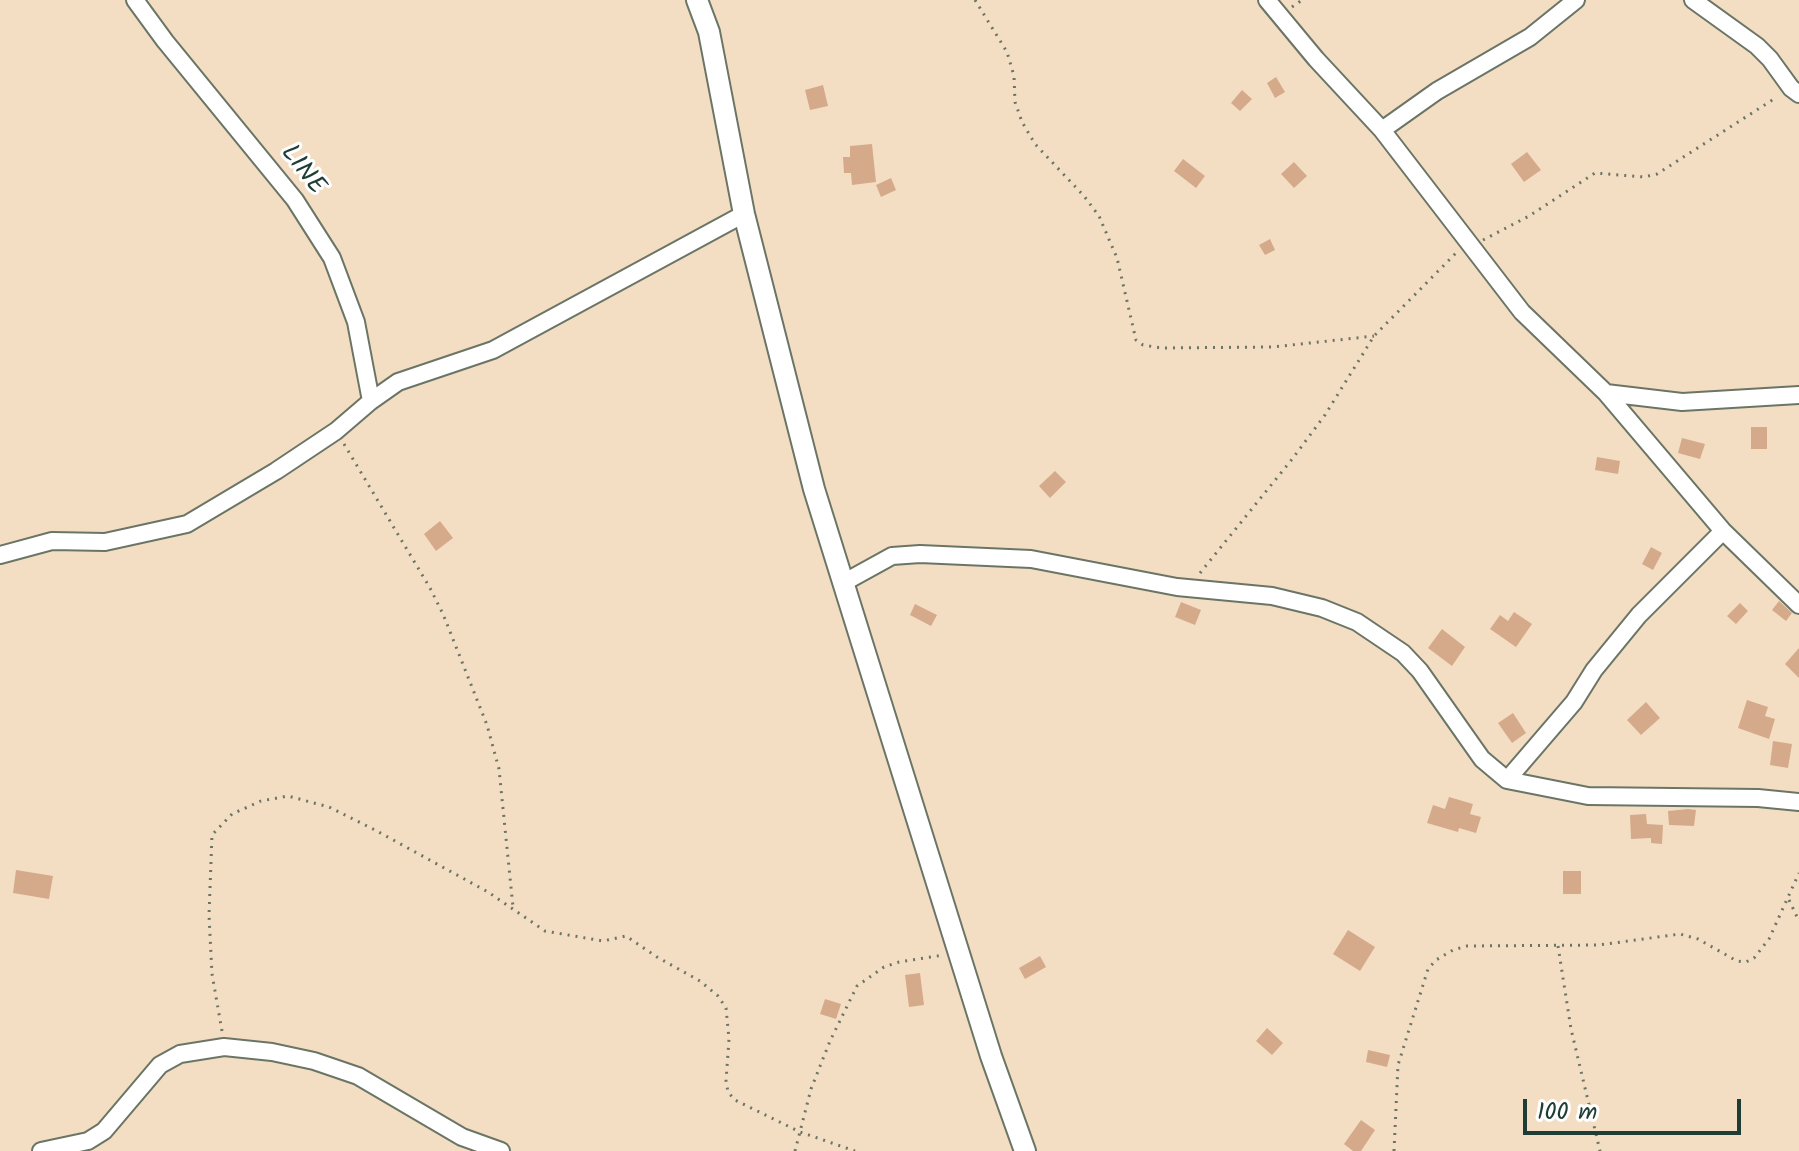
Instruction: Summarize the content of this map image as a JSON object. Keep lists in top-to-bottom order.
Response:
{
  "streets": {
    "street": ["LINE"]
  },
  "scale_bar": "100 m"
}
